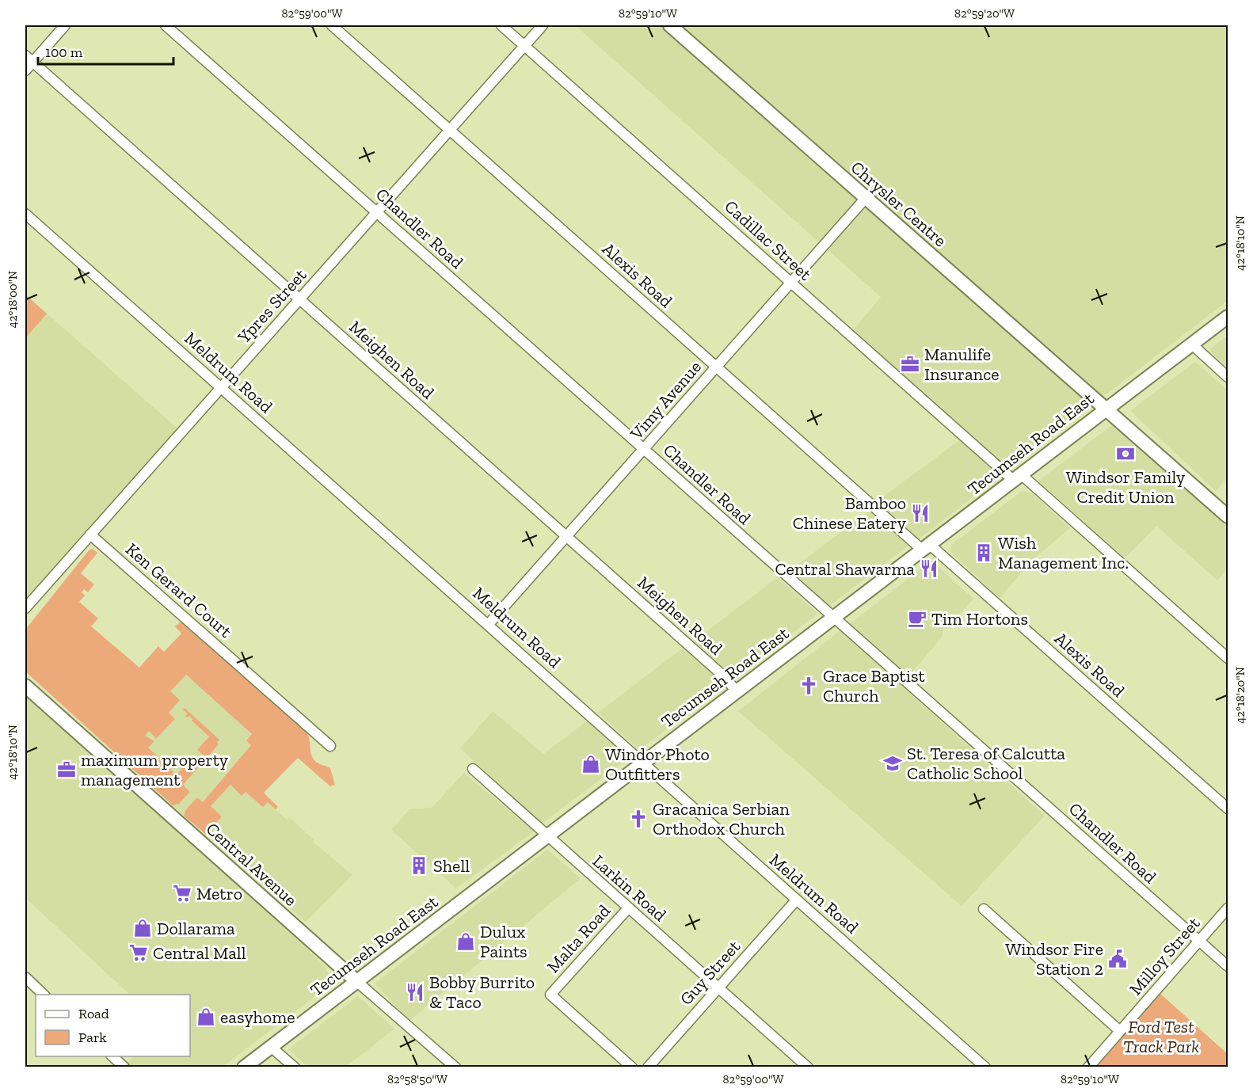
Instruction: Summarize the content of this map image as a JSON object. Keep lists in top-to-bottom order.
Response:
{
  "streets": {
    "main road": ["Chrysler Centre", "Tecumseh Road East", "Central Avenue"],
    "street": [
      "Chandler Road",
      "Cadillac Street",
      "Alexis Road",
      "Ypres Street",
      "Meighen Road",
      "Meldrum Road",
      "Vimy Avenue",
      "Ken Gerard Court",
      "Larkin Road",
      "Malta Road",
      "Milloy Street",
      "Guy Street"
    ]
  },
  "crossings": [
    ["Chrysler Centre", "Vimy Avenue"],
    ["Chrysler Centre", "Tecumseh Road East"],
    ["Chandler Road", "Ypres Street"],
    ["Chandler Road", "Vimy Avenue"],
    ["Chandler Road", "Tecumseh Road East"],
    ["Chandler Road", "Milloy Street"],
    ["Cadillac Street", "Ypres Street"],
    ["Cadillac Street", "Vimy Avenue"],
    ["Cadillac Street", "Tecumseh Road East"],
    ["Alexis Road", "Ypres Street"],
    ["Alexis Road", "Vimy Avenue"],
    ["Alexis Road", "Tecumseh Road East"],
    ["Ypres Street", "Meighen Road"],
    ["Ypres Street", "Meldrum Road"],
    ["Ypres Street", "Ken Gerard Court"],
    ["Meighen Road", "Vimy Avenue"],
    ["Meighen Road", "Tecumseh Road East"],
    ["Meldrum Road", "Vimy Avenue"],
    ["Meldrum Road", "Tecumseh Road East"],
    ["Meldrum Road", "Guy Street"],
    ["Tecumseh Road East", "Central Avenue"],
    ["Tecumseh Road East", "Larkin Road"],
    ["Larkin Road", "Malta Road"],
    ["Larkin Road", "Guy Street"]
  ],
  "parks": ["Ford Test Track Park"],
  "places": {
    "office": ["Manulife Insurance", "maximum property management"],
    "bank": ["Windsor Family Credit Union"],
    "restaurant": ["Bamboo Chinese Eatery", "Central Shawarma", "Bobby Burrito & Taco"],
    "building": ["Wish Management Inc.", "Shell"],
    "cafe": ["Tim Hortons"],
    "church": ["Grace Baptist Church", "Gracanica Serbian Orthodox Church"],
    "school or university": ["St. Teresa of Calcutta Catholic School"],
    "shop": [
      "Windor Photo Outfitters",
      "Dollarama",
      "Dulux Paints",
      "easyhome"
    ],
    "supermarket": ["Metro", "Central Mall"],
    "public building": ["Windsor Fire Station 2"]
  },
  "legend": ["Road", "Park"],
  "scale_bar": "100 m",
  "coordinates": [
    "82°59'00\"W",
    "82°59'10\"W",
    "82°59'20\"W",
    "42°18'10\"N",
    "42°18'00\"N",
    "42°18'20\"N",
    "82°58'50\"W"
  ]
}
